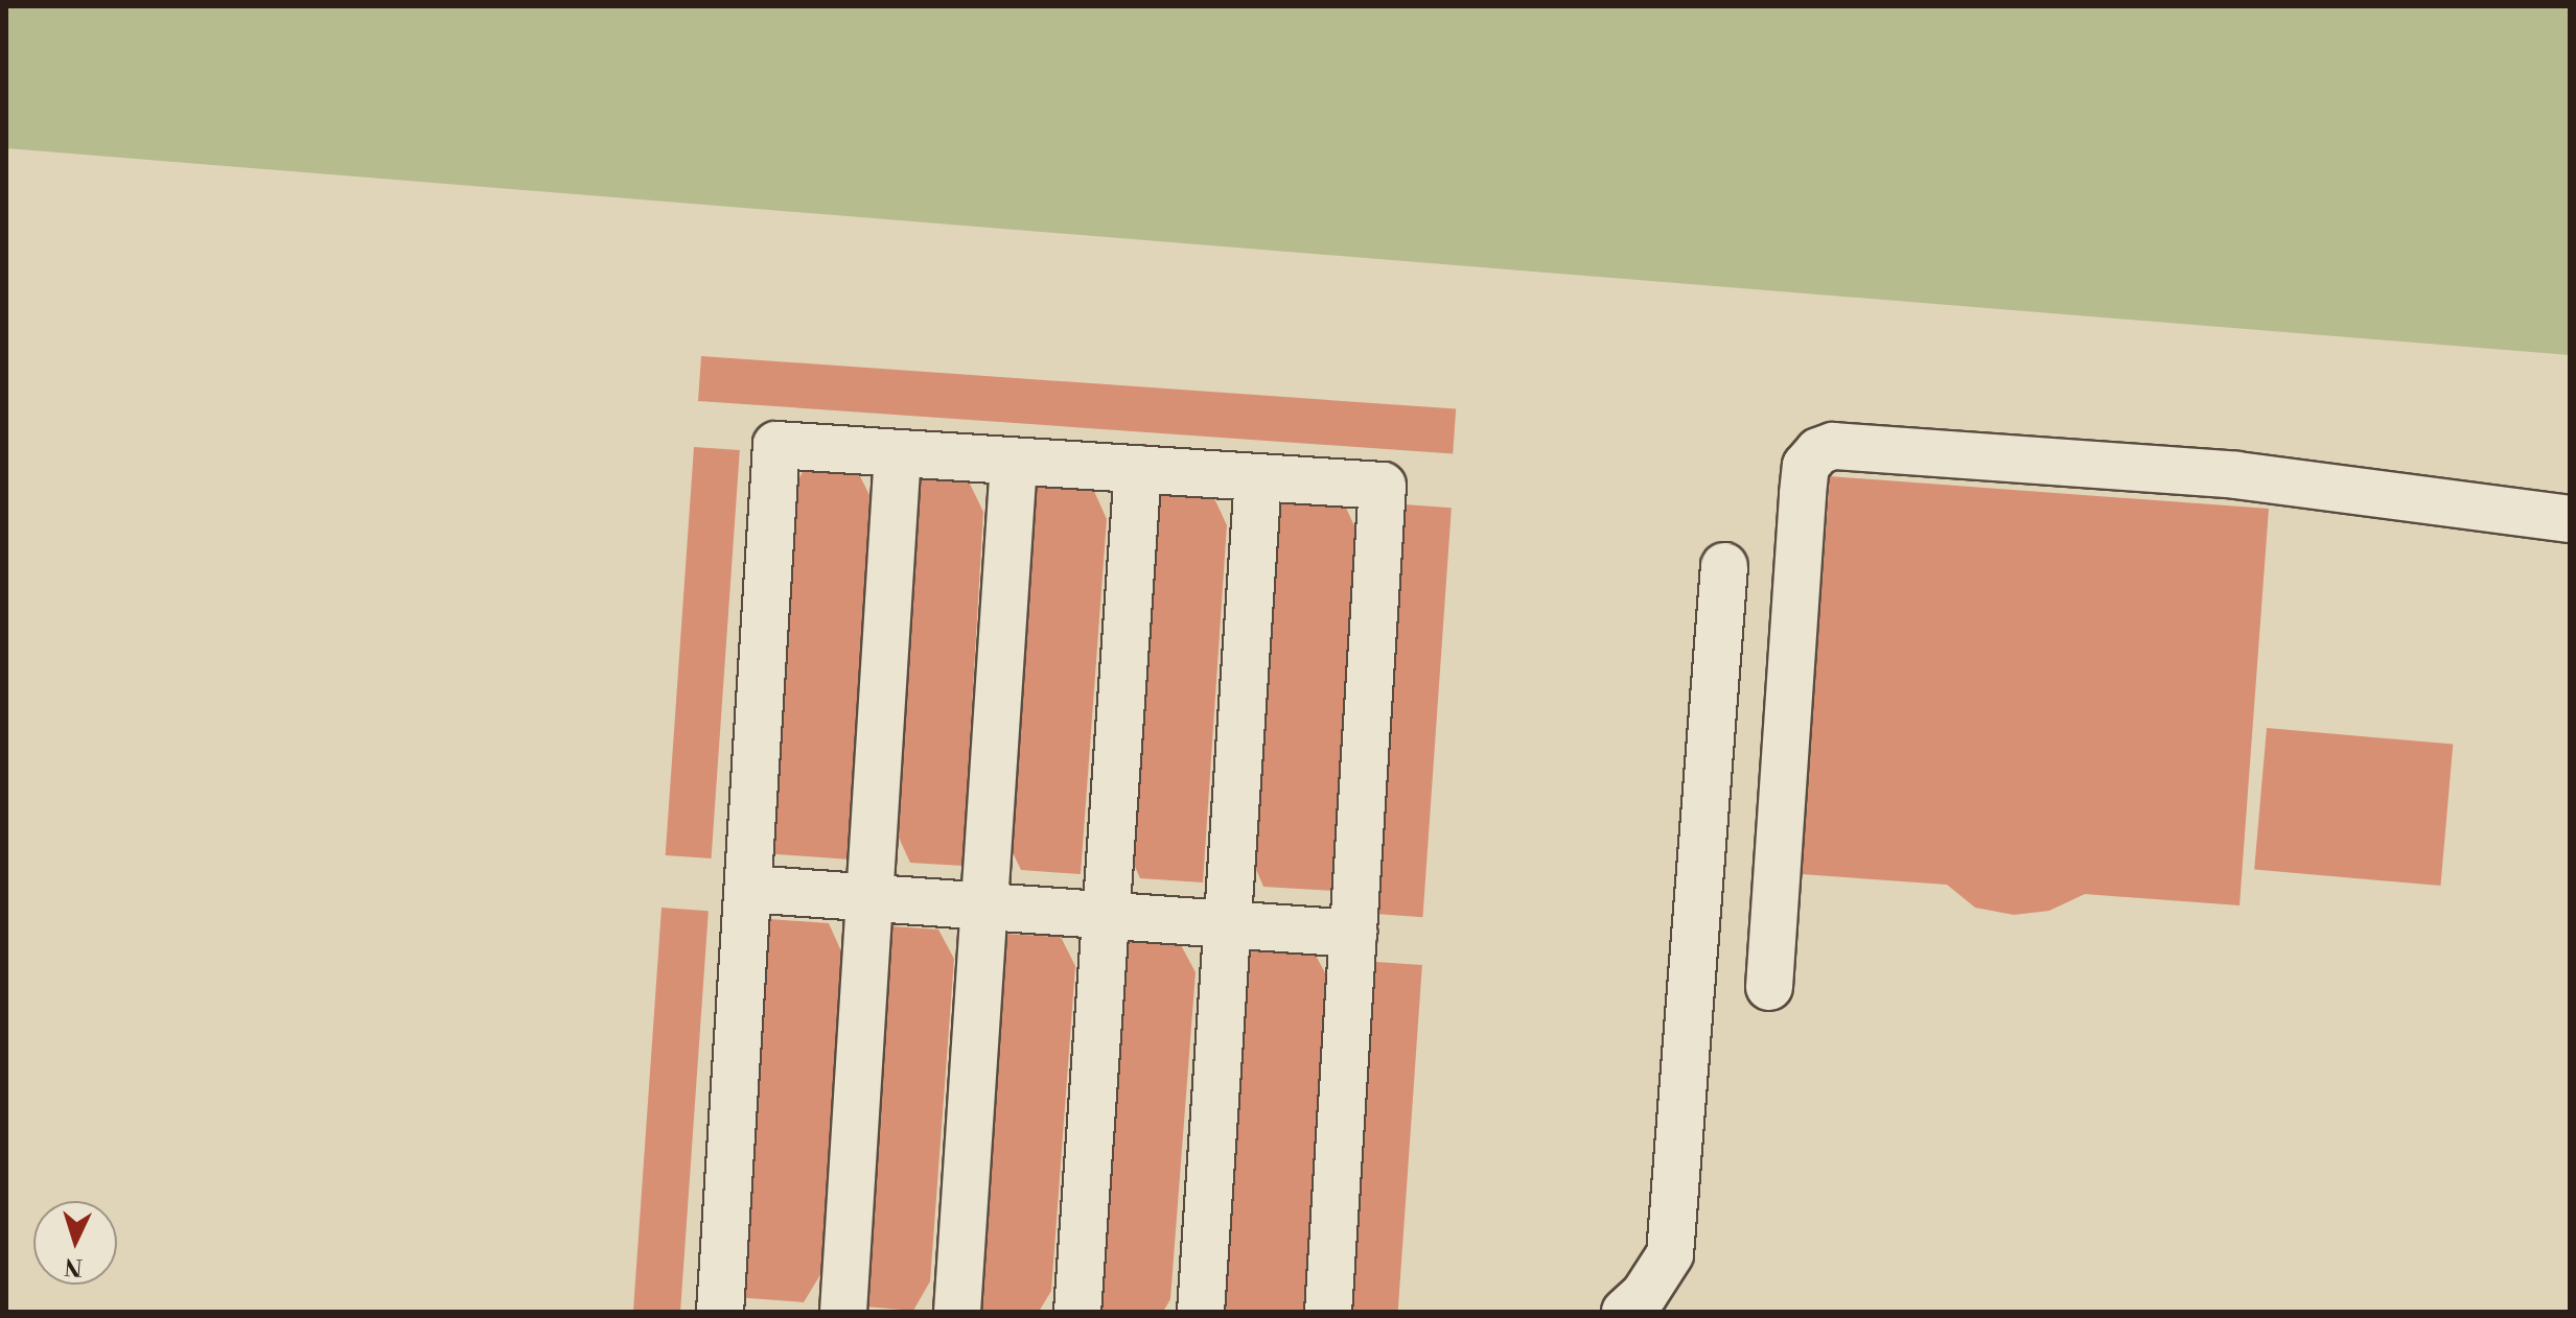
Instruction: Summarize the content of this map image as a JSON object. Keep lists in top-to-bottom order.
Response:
{
  "north": "bottom"
}
